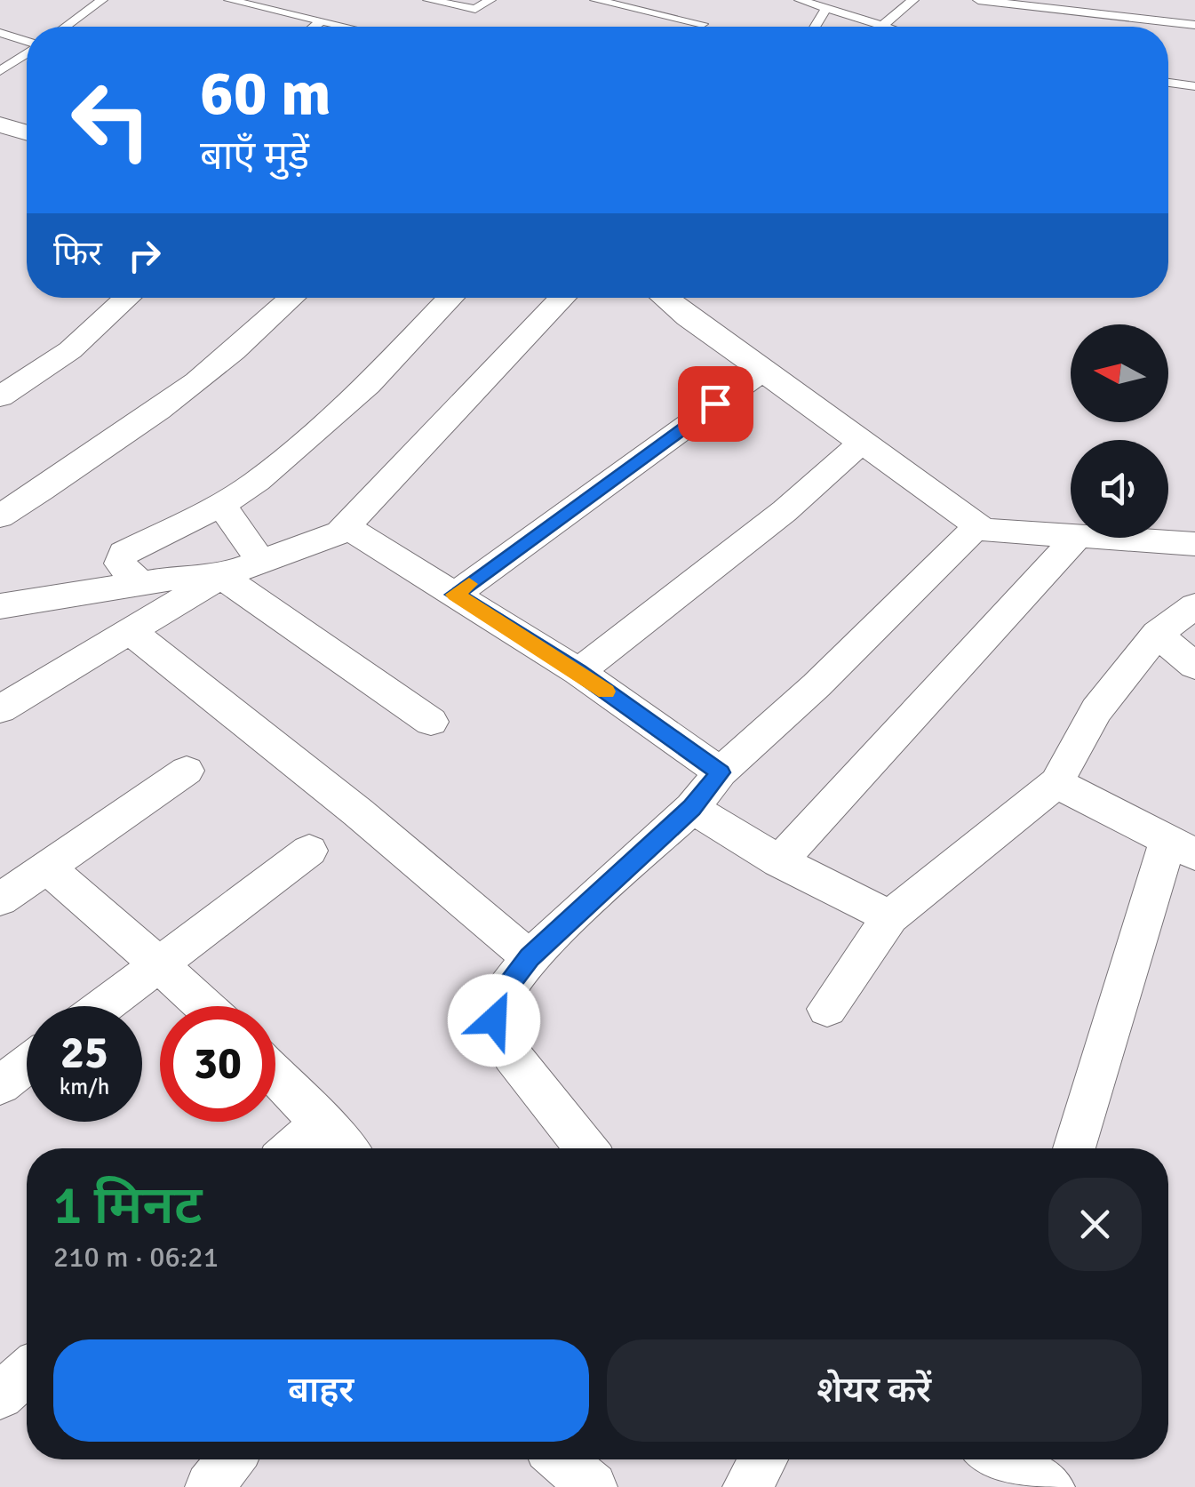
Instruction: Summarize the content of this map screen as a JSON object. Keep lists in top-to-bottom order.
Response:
{
  "north": "left",
  "page": {
    "turn": ["60 m", "बाएँ मुड़ें"],
    "then": "फिर",
    "speed": "25 km/h",
    "limit": "30",
    "heading": ["1 मिनट", "210 m · 06:21"],
    "buttons": ["बाहर", "शेयर करें"]
  }
}
